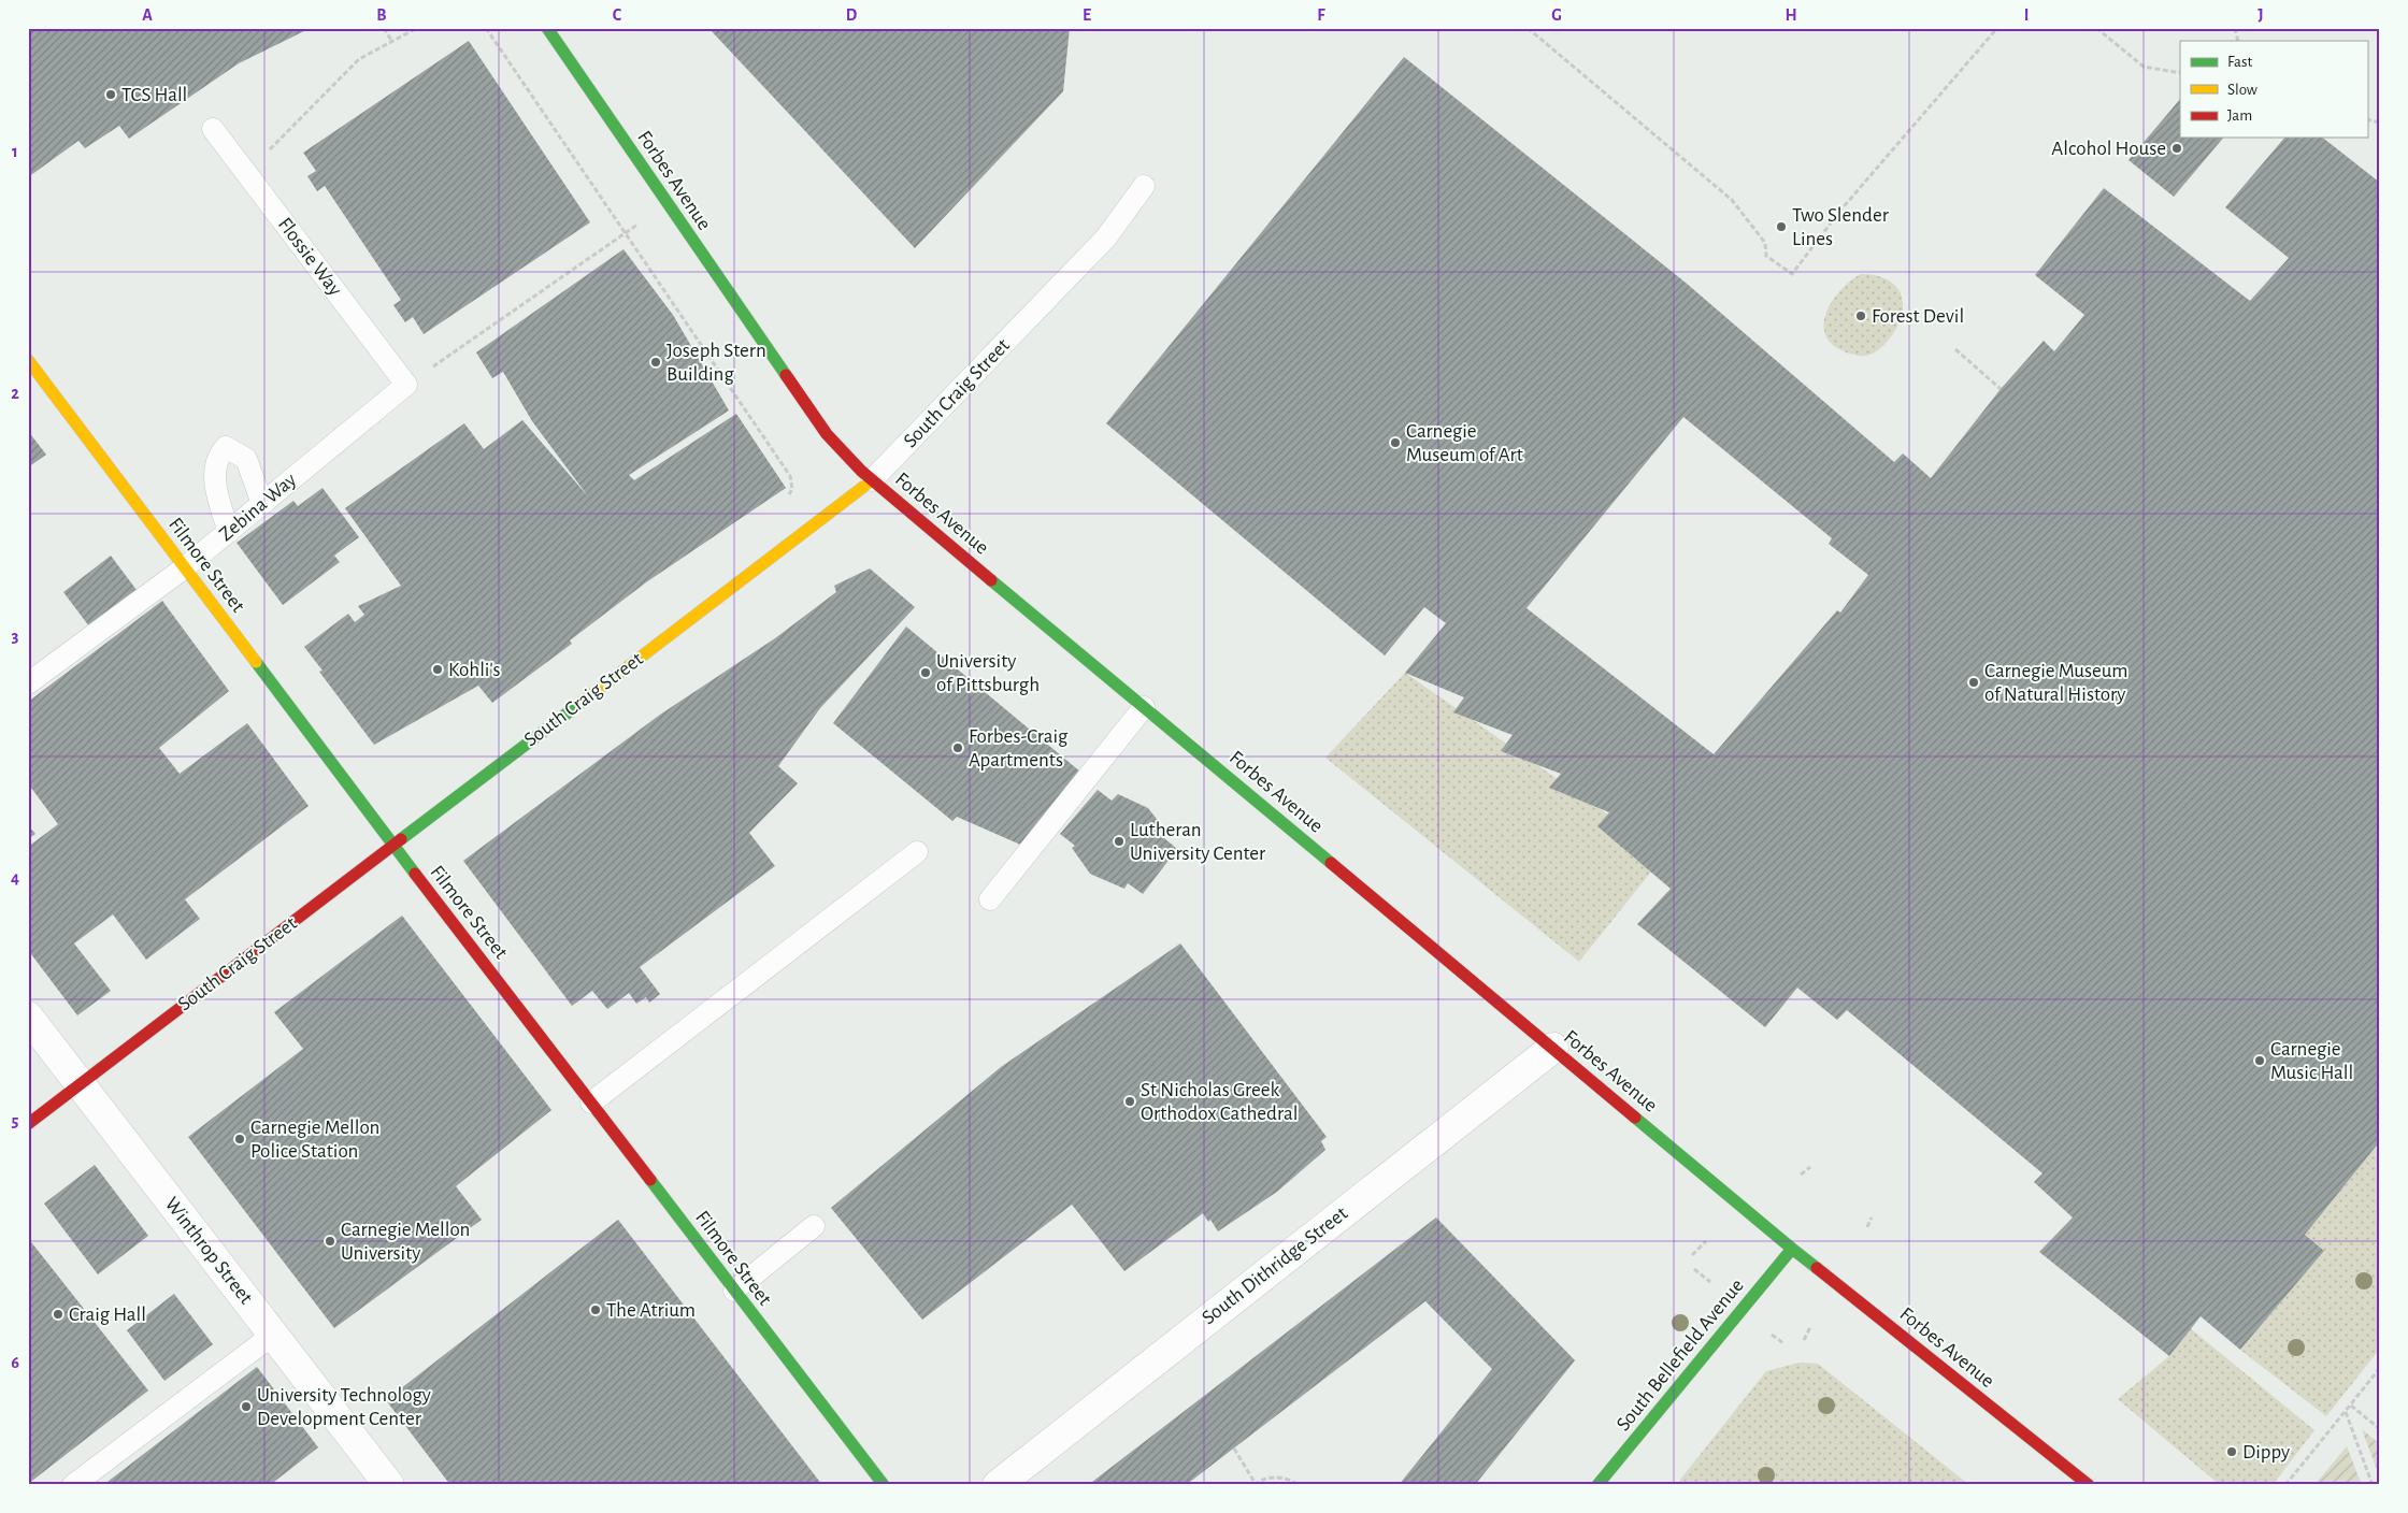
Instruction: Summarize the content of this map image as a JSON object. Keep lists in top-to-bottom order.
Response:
{
  "streets": {
    "main road": [
      "Forbes Avenue",
      "South Craig Street",
      "Filmore Street",
      "South Bellefield Avenue"
    ],
    "street": ["Winthrop Street", "South Dithridge Street"],
    "lane": ["Flossie Way", "Zebina Way"]
  },
  "crossings": [
    ["Forbes Avenue", "South Craig Street"],
    ["Forbes Avenue", "South Dithridge Street"],
    ["Forbes Avenue", "South Bellefield Avenue"],
    ["Flossie Way", "Zebina Way"],
    ["South Craig Street", "Filmore Street"],
    ["South Craig Street", "Winthrop Street"],
    ["Zebina Way", "Filmore Street"]
  ],
  "places": [
    "TCS Hall",
    "Alcohol House",
    "Two Slender Lines",
    "Forest Devil",
    "Joseph Stern Building",
    "Carnegie Museum of Art",
    "Kohli's",
    "University of Pittsburgh",
    "Carnegie Museum of Natural History",
    "Forbes-Craig Apartments",
    "Lutheran University Center",
    "Carnegie Music Hall",
    "St Nicholas Greek Orthodox Cathedral",
    "Carnegie Mellon Police Station",
    "Carnegie Mellon University",
    "The Atrium",
    "Craig Hall",
    "University Technology Development Center",
    "Dippy"
  ],
  "legend": ["Fast", "Slow", "Jam"],
  "grid": {
    "columns": [
      "A",
      "B",
      "C",
      "D",
      "E",
      "F",
      "G",
      "H",
      "I",
      "J"
    ],
    "rows": [
      "1",
      "2",
      "3",
      "4",
      "5",
      "6"
    ]
  }
}
